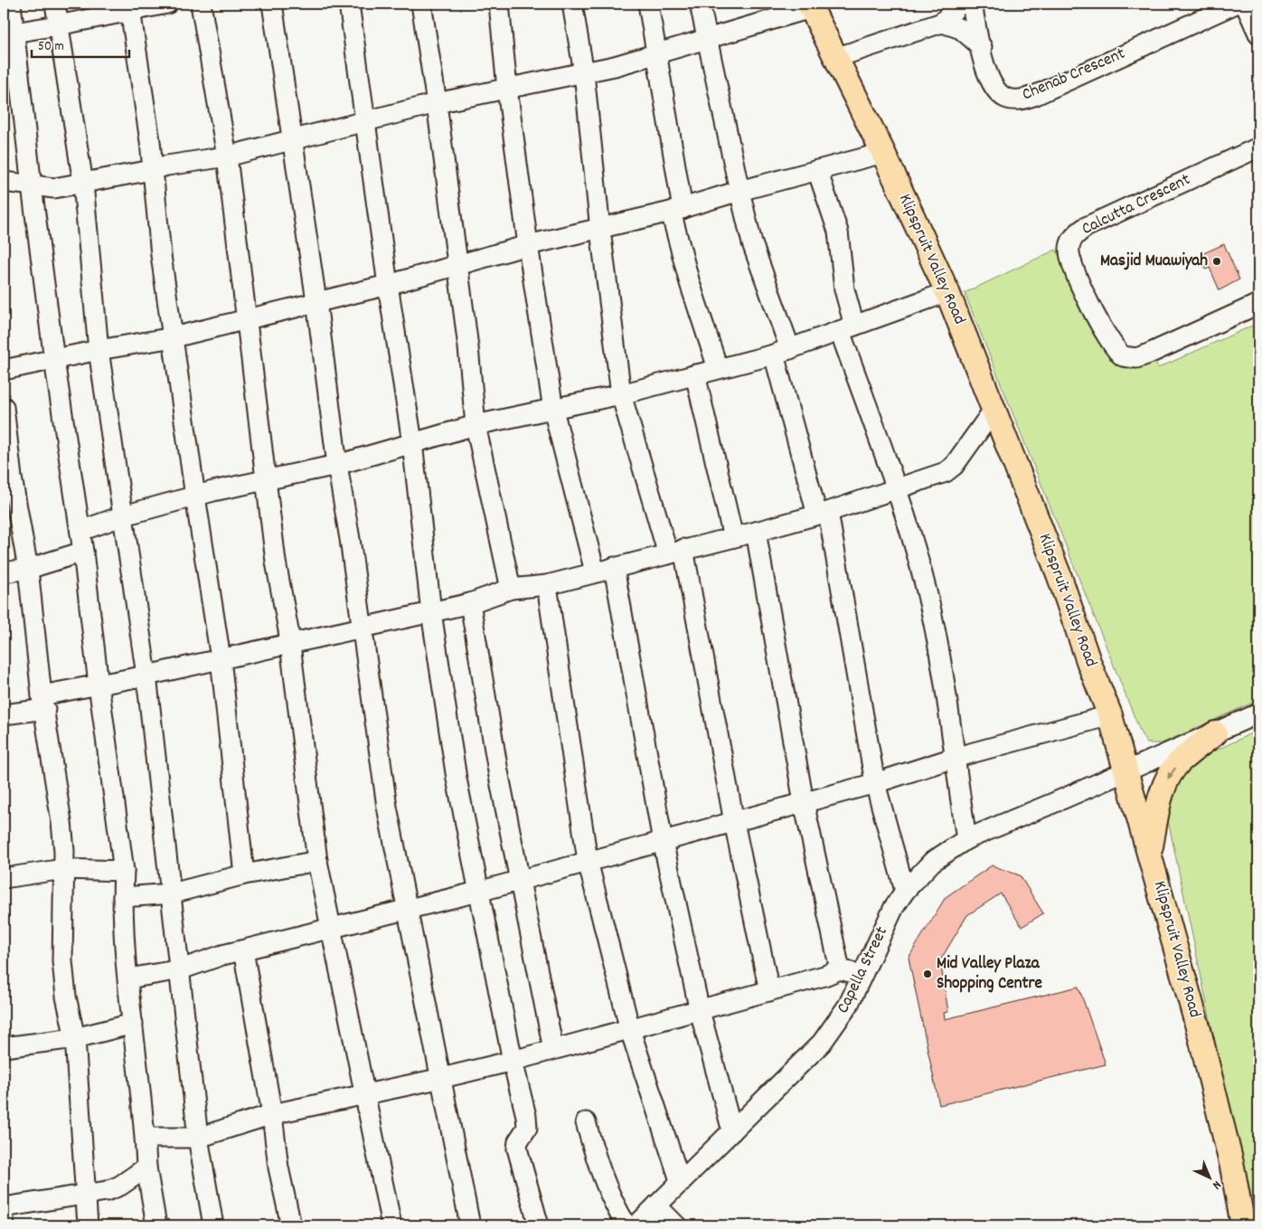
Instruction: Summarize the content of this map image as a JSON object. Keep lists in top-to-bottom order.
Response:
{
  "streets": {
    "main road": ["Klipspruit Valley Road"],
    "street": ["Chenab Crescent", "Calcutta Crescent", "Capella Street"]
  },
  "crossings": [
    ["Klipspruit Valley Road", "Capella Street"]
  ],
  "places": ["Masjid Muawiyah", "Mid Valley Plaza Shopping Centre"],
  "scale_bar": "50 m",
  "north": "bottom right"
}
